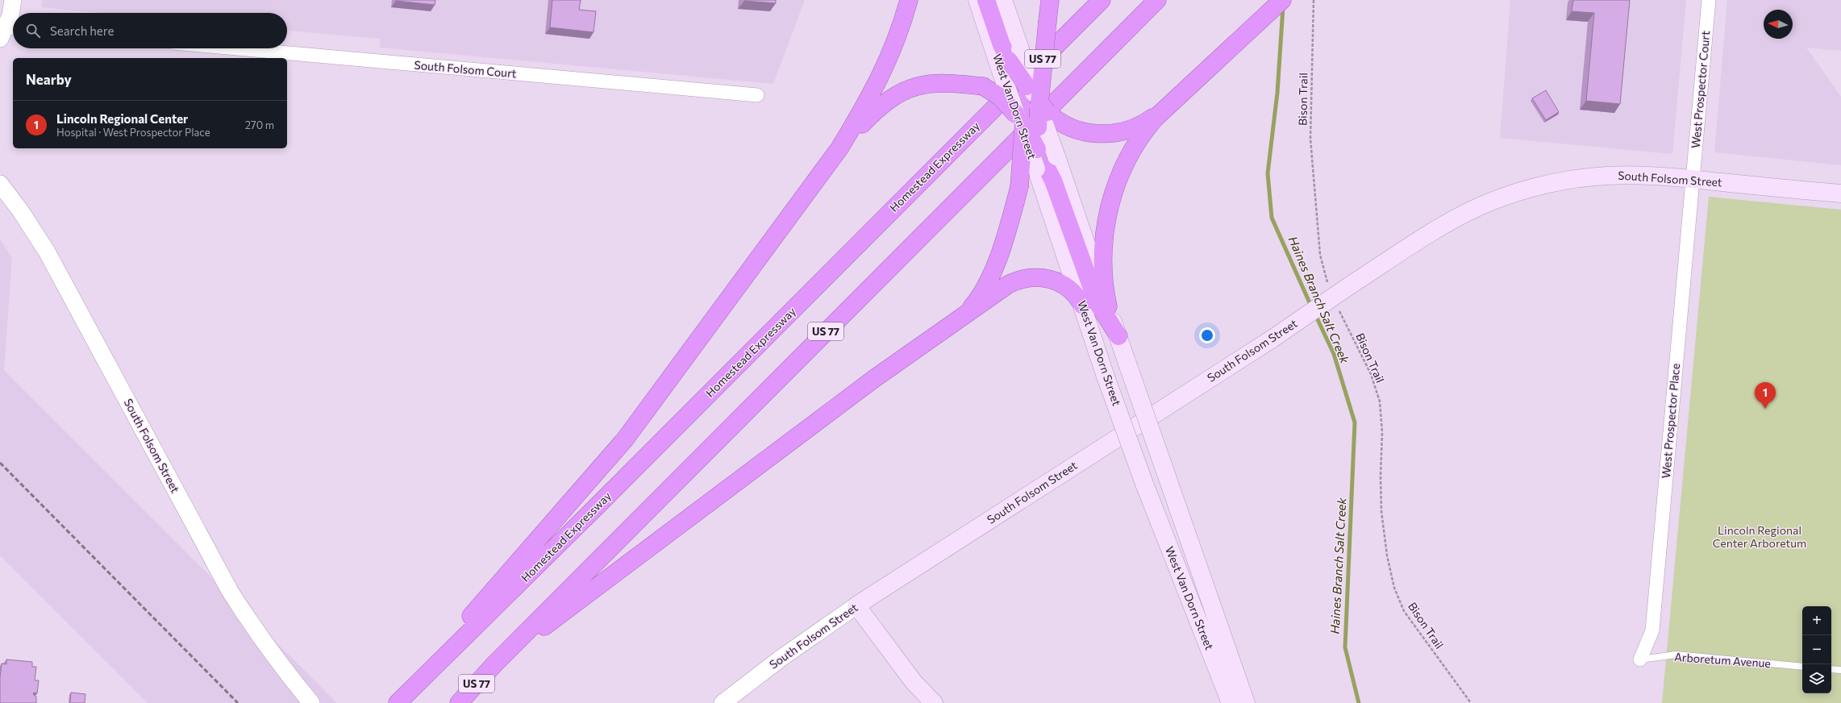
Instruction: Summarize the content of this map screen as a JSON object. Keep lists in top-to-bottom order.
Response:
{
  "streets": {
    "highway": ["US 77", "Homestead Expressway"],
    "main road": ["West Van Dorn Street", "South Folsom Street"],
    "street": ["South Folsom Court", "West Prospector Court", "West Prospector Place"],
    "lane": ["Arboretum Avenue"],
    "path": ["Bison Trail"]
  },
  "crossings": [
    ["West Prospector Court", "South Folsom Street"],
    ["West Prospector Court", "West Prospector Place"],
    ["South Folsom Street", "West Prospector Place"],
    ["West Prospector Place", "Arboretum Avenue"]
  ],
  "water": ["Haines Branch Salt Creek"],
  "parks": ["Lincoln Regional Center Arboretum"],
  "north": "left",
  "page": {
    "search": "Search here",
    "heading": "Nearby",
    "list": [
      {
        "mark": "1",
        "name": "Lincoln Regional Center",
        "note": "Hospital · West Prospector Place",
        "value": "270 m"
      }
    ],
    "pins": "1",
    "map_buttons": ["+", "−"]
  }
}
